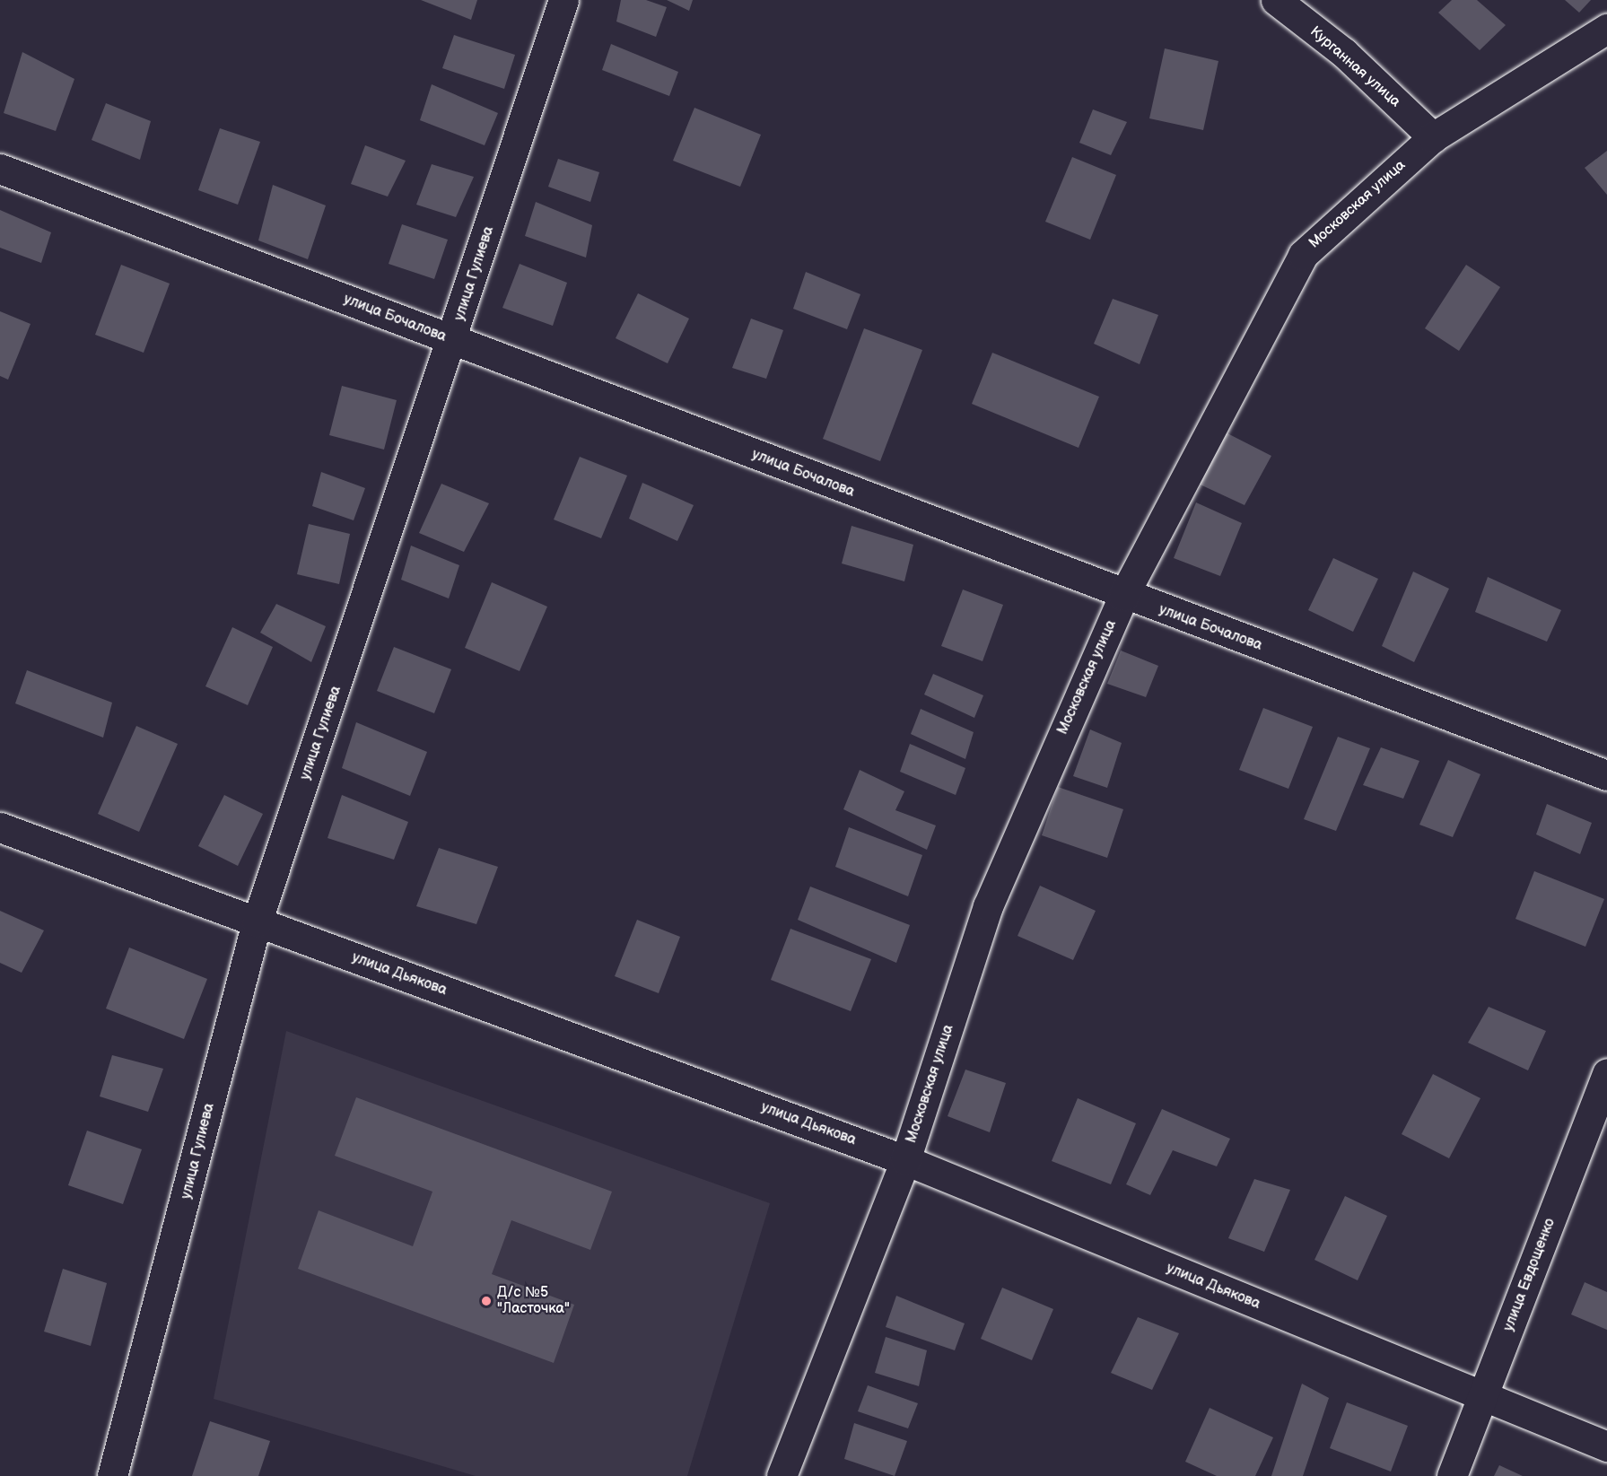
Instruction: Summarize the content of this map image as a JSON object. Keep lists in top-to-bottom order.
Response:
{
  "streets": {
    "street": [
      "Курганная улица",
      "Московская улица",
      "улица Гулиева",
      "улица Бочалова",
      "улица Дьякова",
      "улица Евдощенко"
    ]
  },
  "crossings": [
    ["Курганная улица", "Московская улица"],
    ["Московская улица", "улица Бочалова"],
    ["Московская улица", "улица Дьякова"],
    ["улица Гулиева", "улица Бочалова"],
    ["улица Гулиева", "улица Дьякова"],
    ["улица Дьякова", "улица Евдощенко"]
  ],
  "places": ["Д/с №5 \"Ласточка\""]
}
